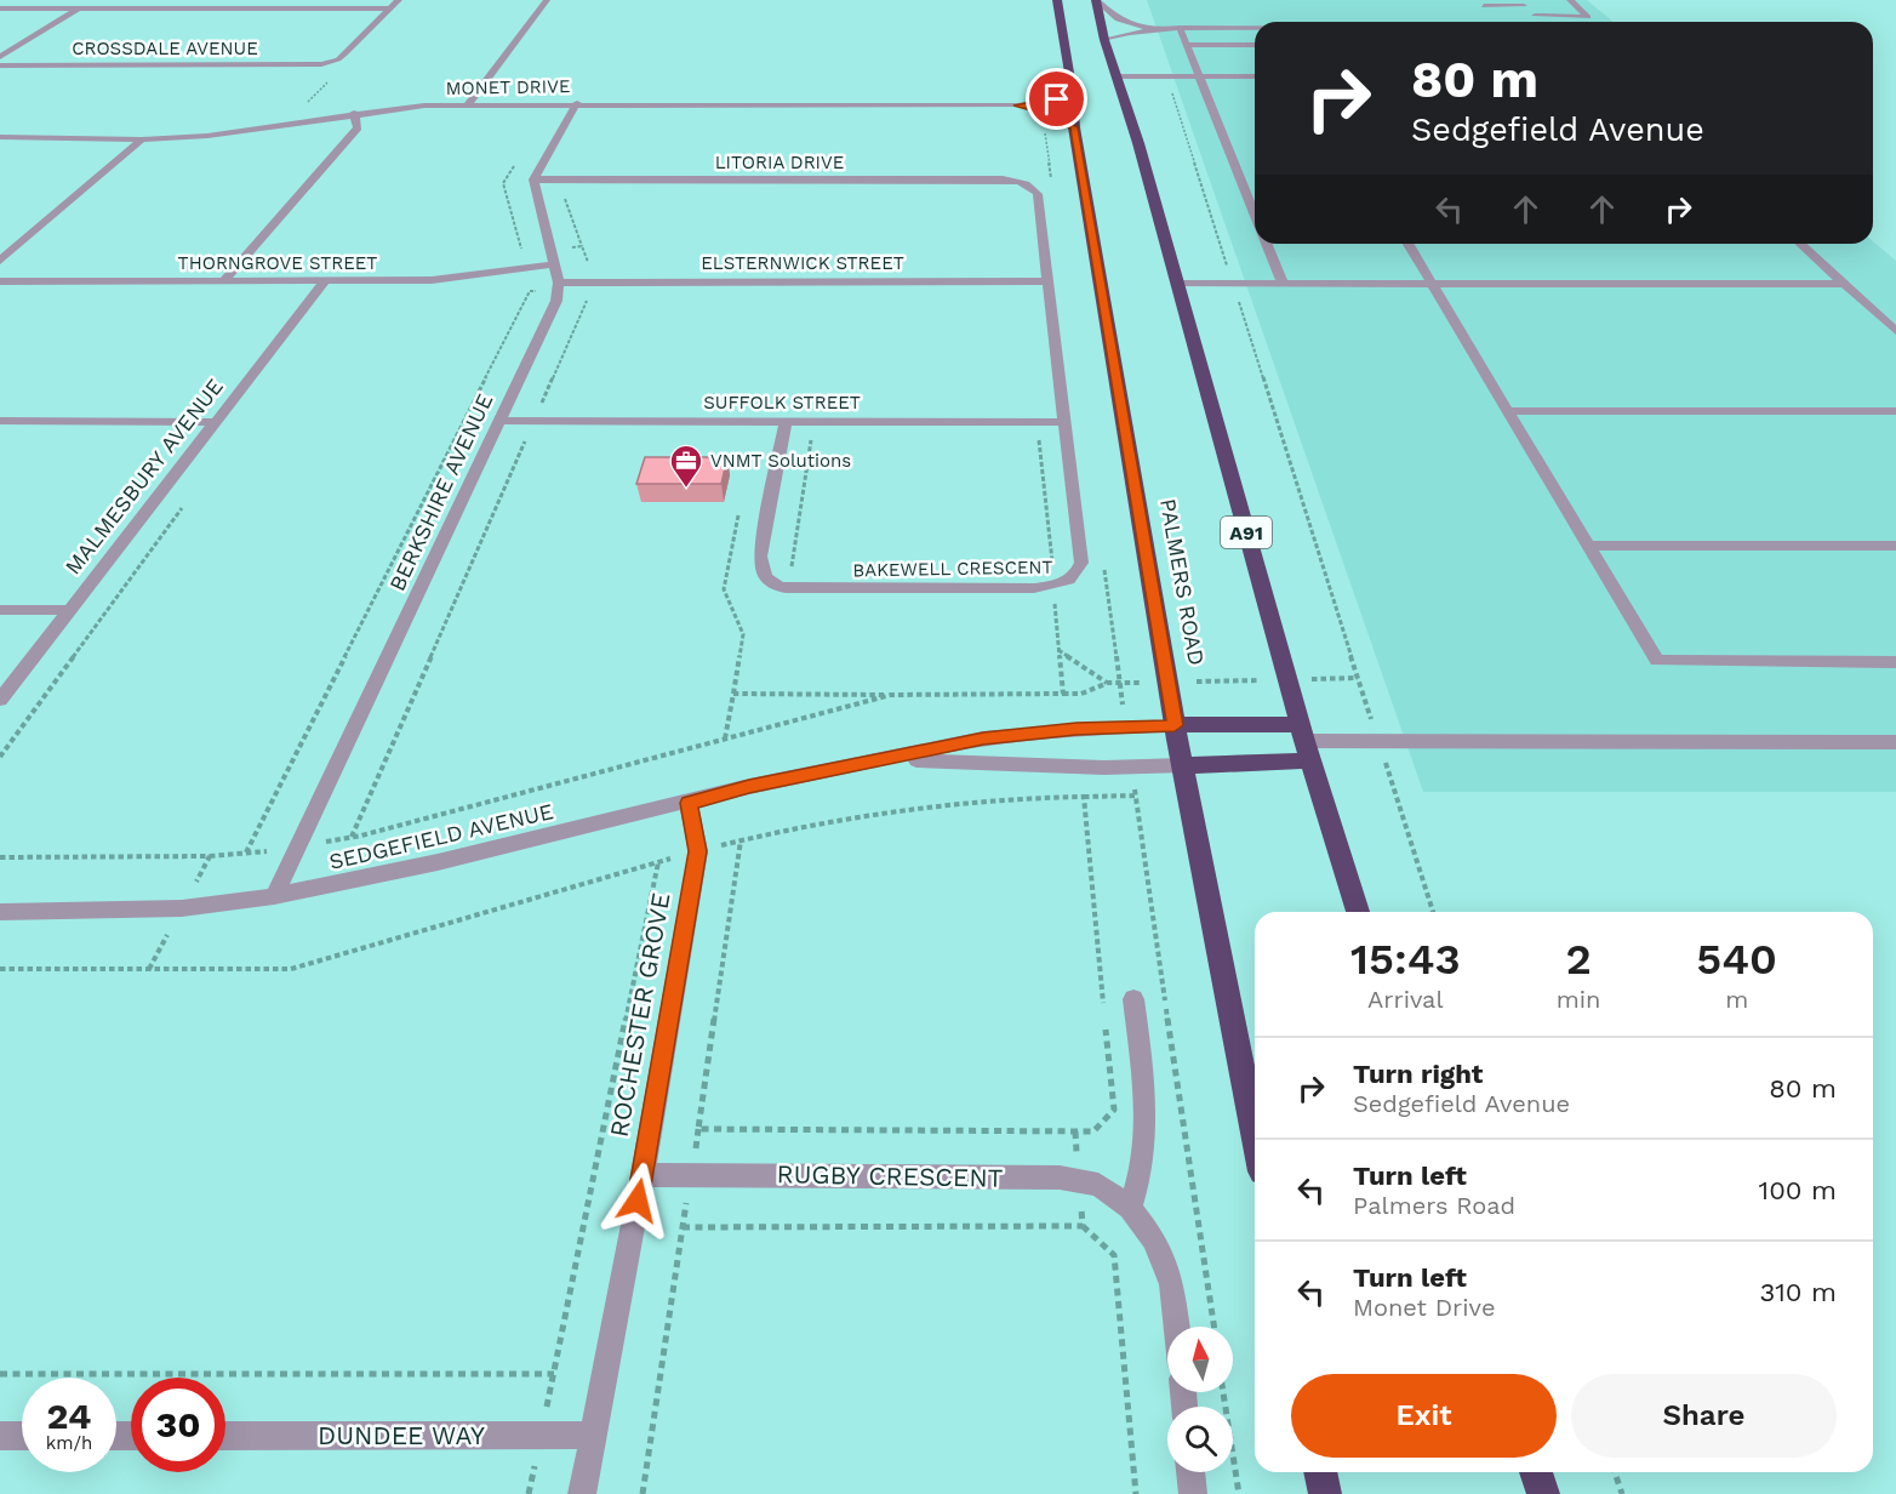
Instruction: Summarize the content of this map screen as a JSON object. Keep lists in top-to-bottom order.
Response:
{
  "streets": {
    "highway": ["A91", "PALMERS ROAD"],
    "street": [
      "CROSSDALE AVENUE",
      "MONET DRIVE",
      "LITORIA DRIVE",
      "THORNGROVE STREET",
      "ELSTERNWICK STREET",
      "SUFFOLK STREET",
      "MALMESBURY AVENUE",
      "BERKSHIRE AVENUE",
      "BAKEWELL CRESCENT",
      "SEDGEFIELD AVENUE",
      "ROCHESTER GROVE",
      "RUGBY CRESCENT",
      "DUNDEE WAY"
    ]
  },
  "crossings": [
    ["MONET DRIVE", "PALMERS ROAD"],
    ["LITORIA DRIVE", "BAKEWELL CRESCENT"],
    ["THORNGROVE STREET", "MALMESBURY AVENUE"],
    ["ELSTERNWICK STREET", "BERKSHIRE AVENUE"],
    ["ELSTERNWICK STREET", "BAKEWELL CRESCENT"],
    ["SUFFOLK STREET", "BERKSHIRE AVENUE"],
    ["SUFFOLK STREET", "BAKEWELL CRESCENT"],
    ["BERKSHIRE AVENUE", "SEDGEFIELD AVENUE"],
    ["PALMERS ROAD", "SEDGEFIELD AVENUE"],
    ["SEDGEFIELD AVENUE", "ROCHESTER GROVE"],
    ["ROCHESTER GROVE", "RUGBY CRESCENT"],
    ["ROCHESTER GROVE", "DUNDEE WAY"]
  ],
  "places": {
    "office": ["VNMT Solutions"]
  },
  "north": "top",
  "page": {
    "turn": ["80 m", "Sedgefield Avenue"],
    "eta": [
      "15:43",
      "Arrival",
      "2",
      "min",
      "540",
      "m"
    ],
    "list": [
      {
        "name": "Turn right",
        "note": "Sedgefield Avenue",
        "value": "80 m"
      },
      {
        "name": "Turn left",
        "note": "Palmers Road",
        "value": "100 m"
      },
      {
        "name": "Turn left",
        "note": "Monet Drive",
        "value": "310 m"
      }
    ],
    "buttons": ["Exit", "Share"],
    "speed": "24 km/h",
    "limit": "30"
  }
}
